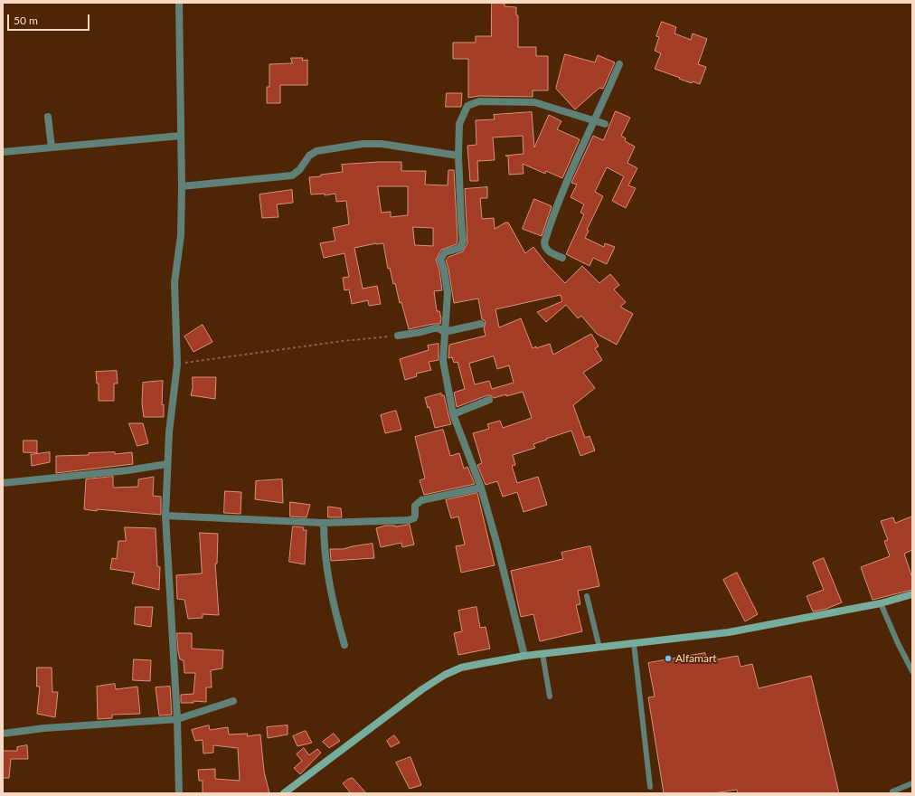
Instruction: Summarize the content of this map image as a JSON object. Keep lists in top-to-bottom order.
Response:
{
  "places": ["Alfamart"],
  "scale_bar": "50 m"
}
